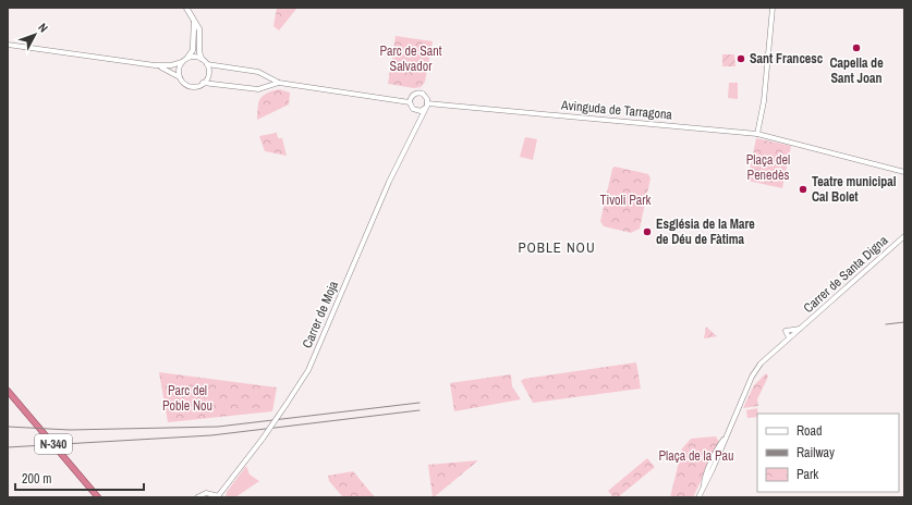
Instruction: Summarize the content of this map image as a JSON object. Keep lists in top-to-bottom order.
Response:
{
  "streets": {
    "highway": ["N-340"],
    "street": ["Avinguda de Tarragona", "Carrer de Santa Digna", "Carrer de Moja"]
  },
  "crossings": [
    ["Avinguda de Tarragona", "Carrer de Moja"]
  ],
  "districts": ["POBLE NOU"],
  "parks": [
    "Parc de Sant Salvador",
    "Plaça del Penedès",
    "Tivoli Park",
    "Parc del Poble Nou",
    "Plaça de la Pau"
  ],
  "places": [
    "Capella de Sant Joan",
    "Sant Francesc",
    "Teatre municipal Cal Bolet",
    "Església de la Mare de Déu de Fàtima"
  ],
  "legend": ["Road", "Railway", "Park"],
  "scale_bar": "200 m",
  "north": "top right"
}
